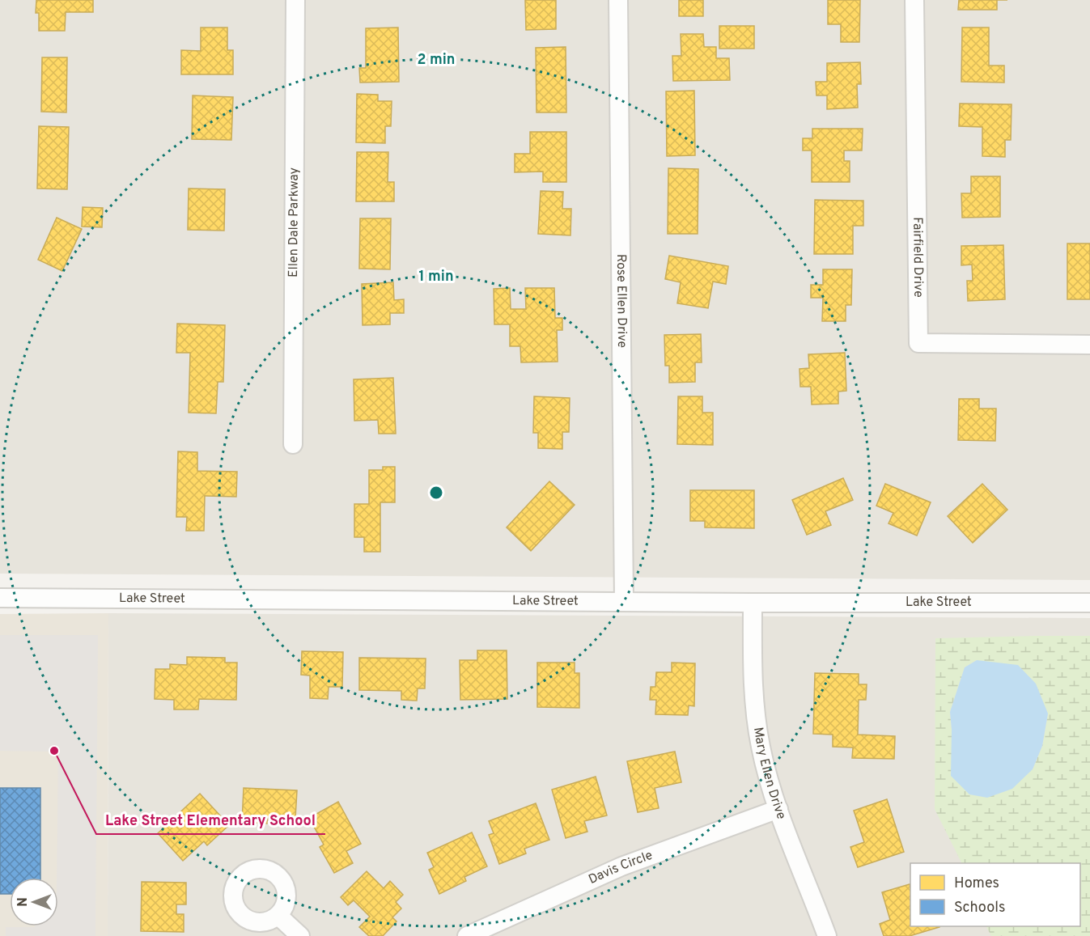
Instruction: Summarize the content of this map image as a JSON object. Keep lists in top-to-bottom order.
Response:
{
  "streets": {
    "street": [
      "Ellen Dale Parkway",
      "Fairfield Drive",
      "Rose Ellen Drive",
      "Lake Street",
      "Mary Ellen Drive",
      "Davis Circle"
    ]
  },
  "crossings": [
    ["Rose Ellen Drive", "Lake Street"],
    ["Lake Street", "Mary Ellen Drive"],
    ["Mary Ellen Drive", "Davis Circle"]
  ],
  "places": ["Lake Street Elementary School"],
  "legend": ["Homes", "Schools"],
  "north": "left",
  "rings": ["2 min", "1 min"]
}
